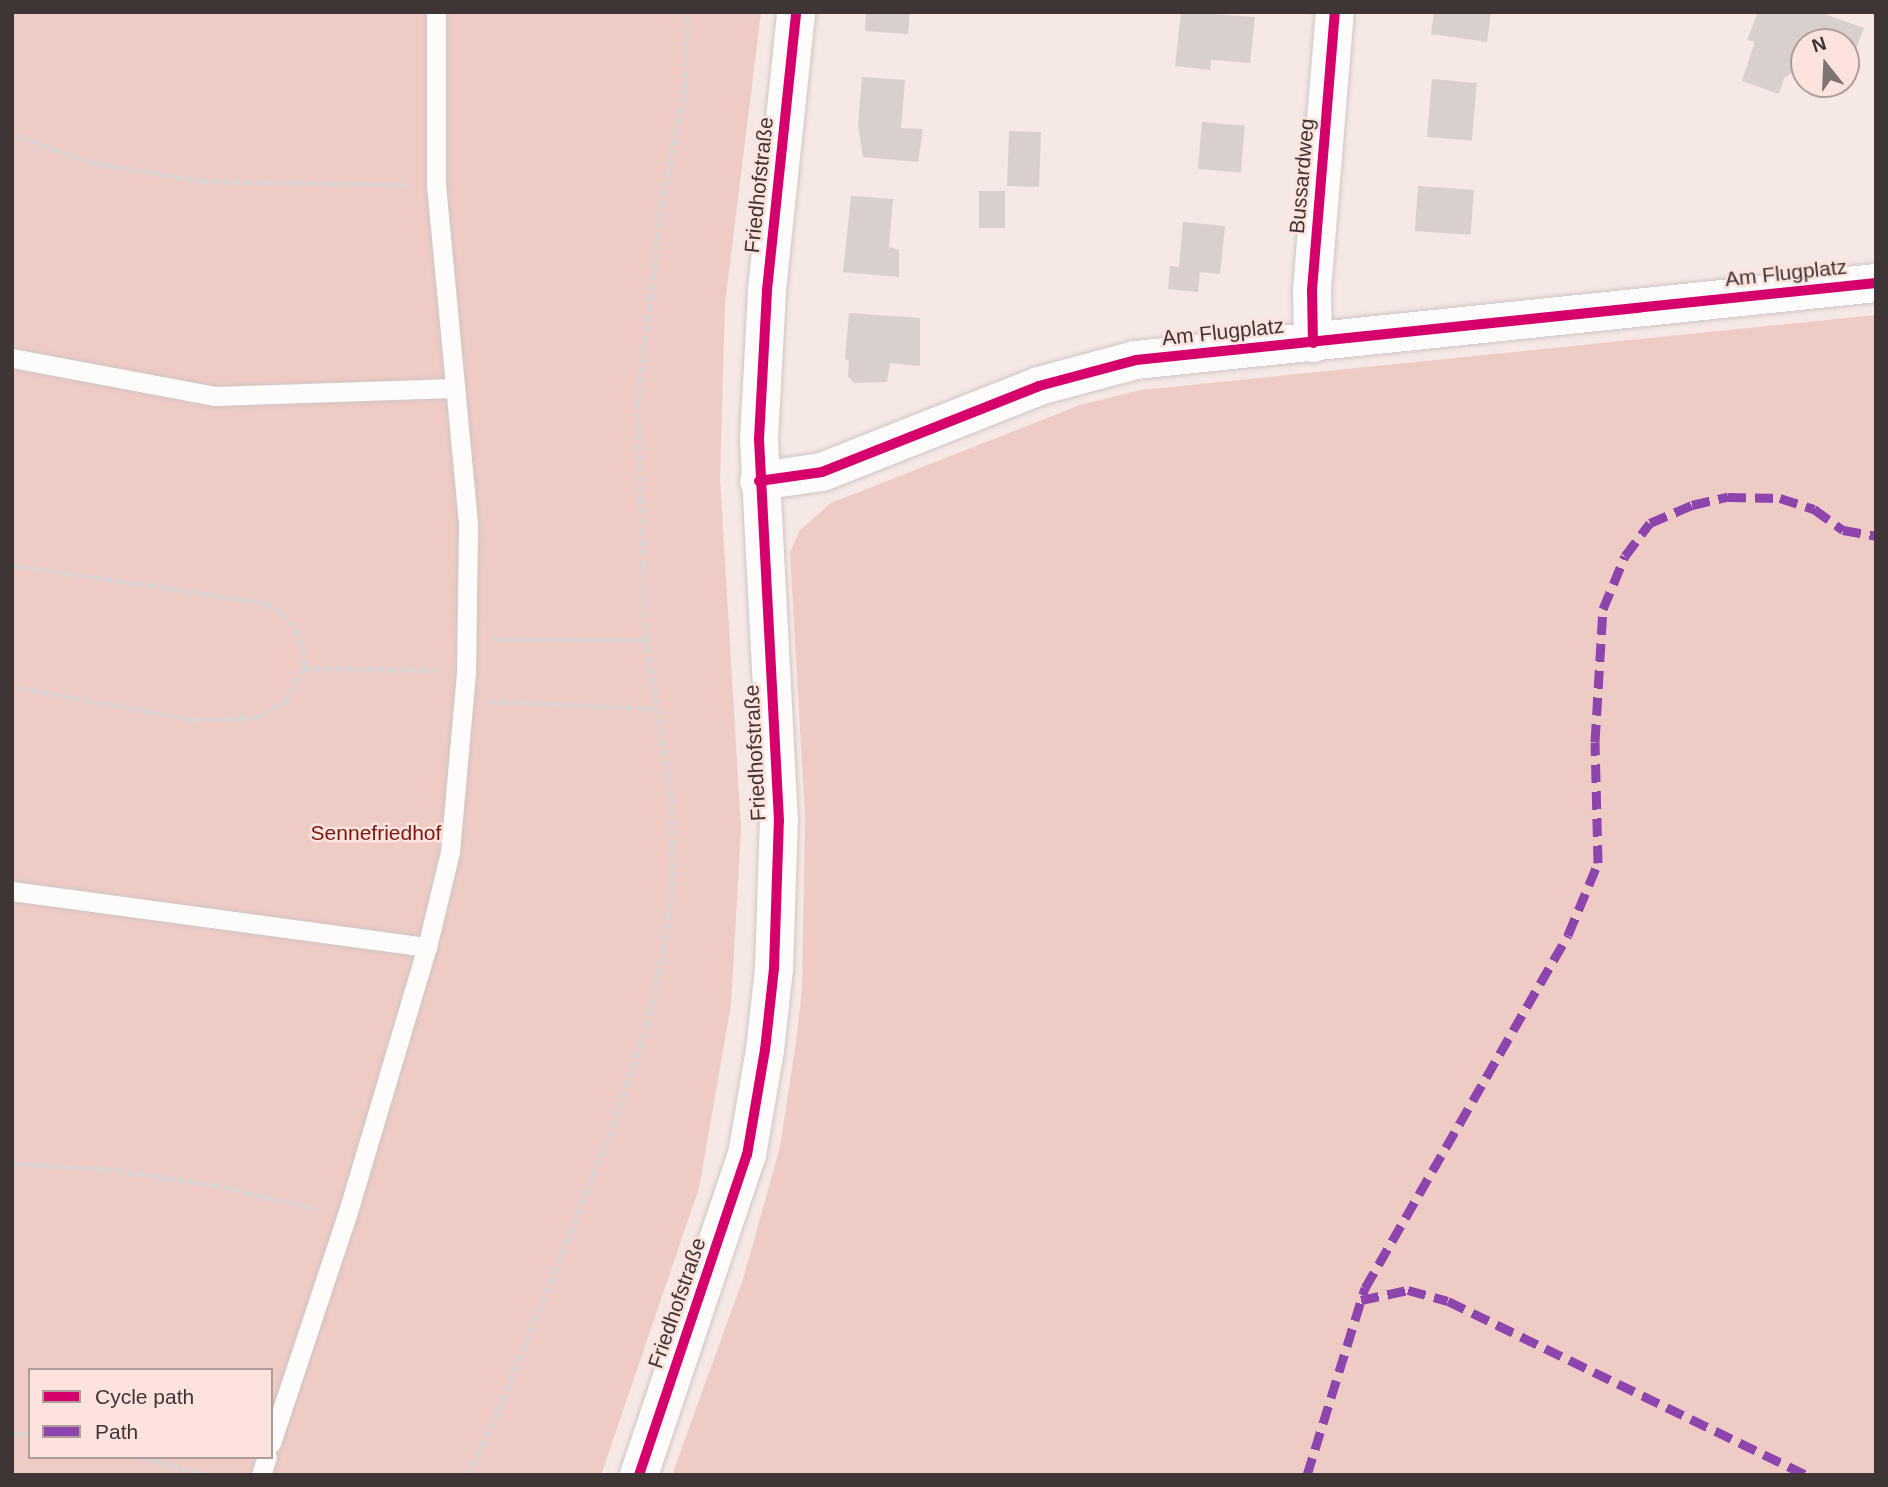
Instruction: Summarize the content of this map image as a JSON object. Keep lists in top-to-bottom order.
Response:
{
  "streets": {
    "street": ["Bussardweg", "Friedhofstraße", "Am Flugplatz"]
  },
  "crossings": [
    ["Bussardweg", "Am Flugplatz"],
    ["Friedhofstraße", "Am Flugplatz"]
  ],
  "parks": ["Sennefriedhof"],
  "legend": ["Cycle path", "Path"],
  "north": "top"
}
